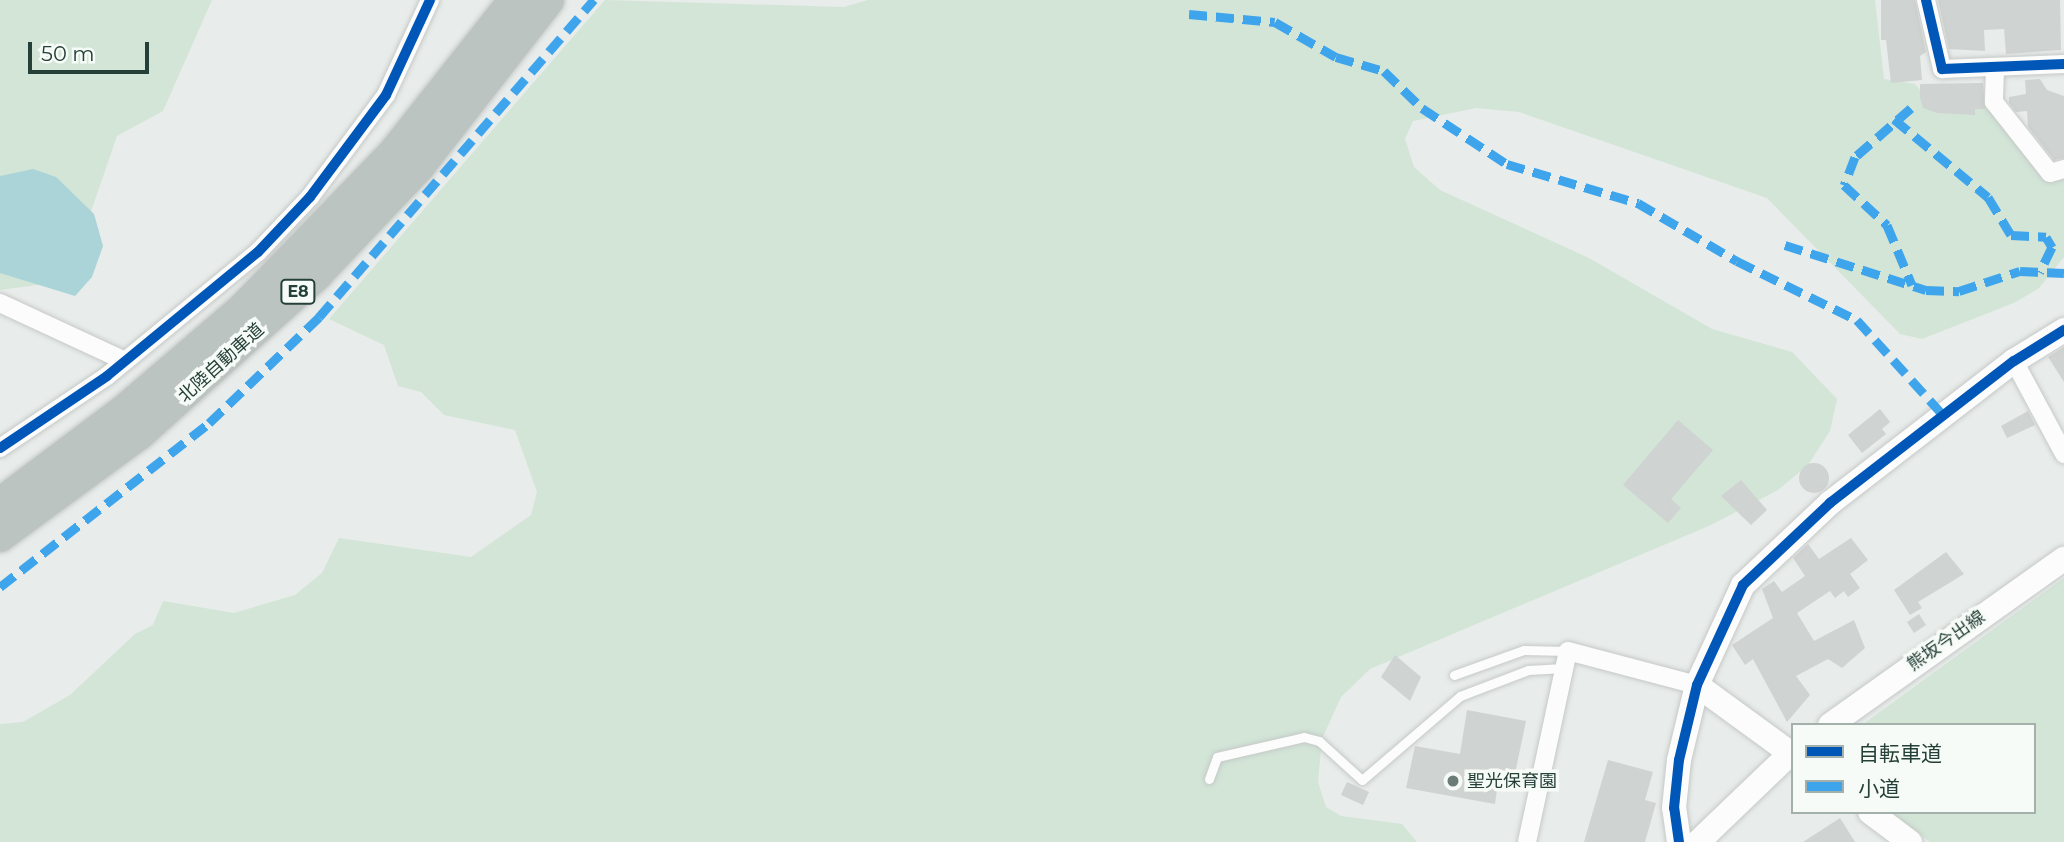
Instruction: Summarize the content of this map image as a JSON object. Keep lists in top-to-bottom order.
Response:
{
  "streets": {
    "highway": ["E8", "北陸自動車道"],
    "street": ["熊坂今出線"]
  },
  "places": ["聖光保育園"],
  "legend": ["自転車道", "小道"],
  "scale_bar": "50 m"
}
